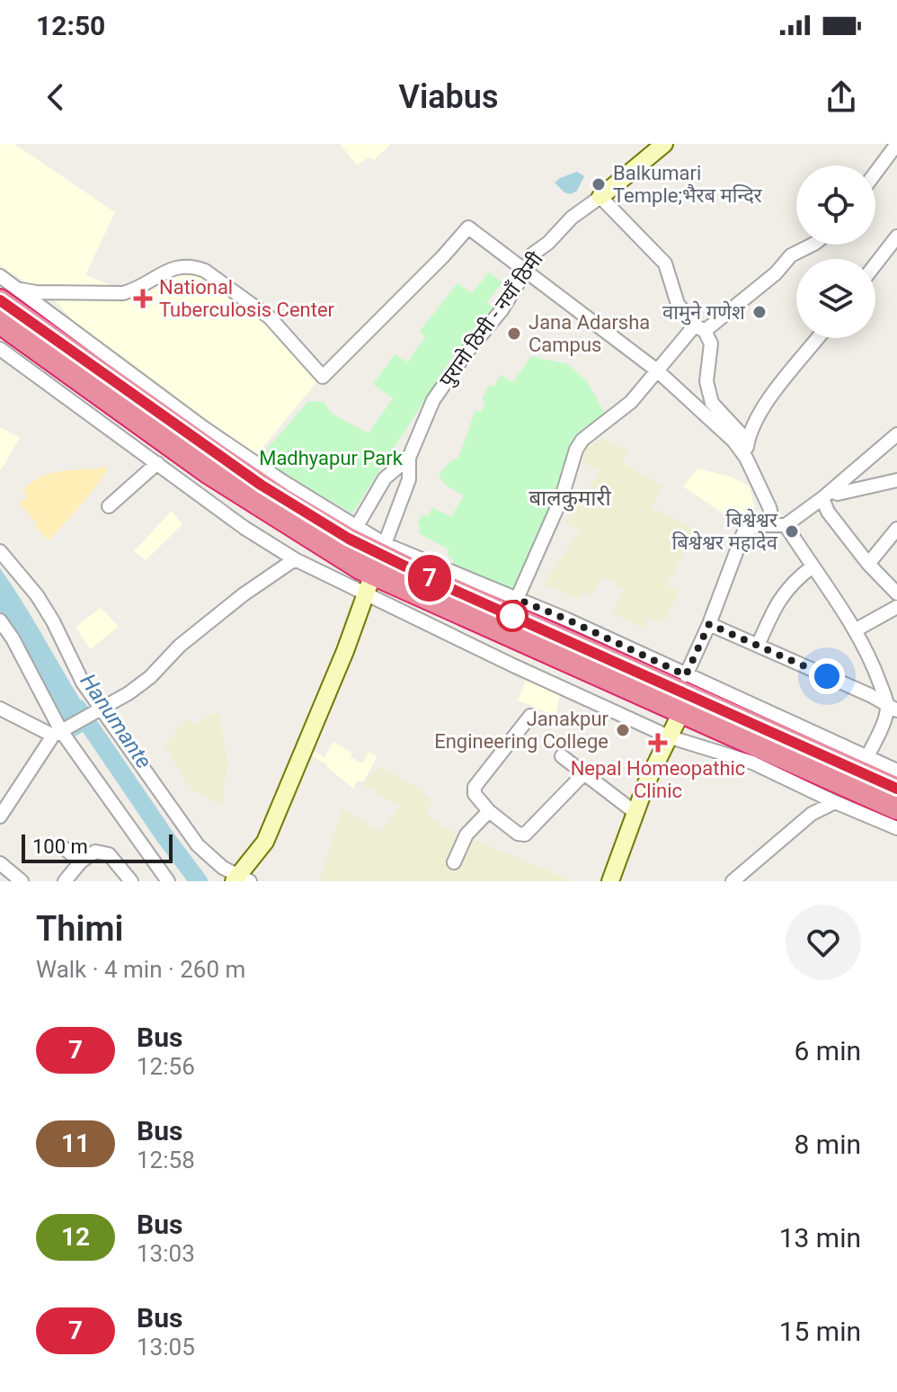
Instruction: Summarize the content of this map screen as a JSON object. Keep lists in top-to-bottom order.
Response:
{
  "streets": {
    "street": ["पुरानो ठिमी - नयाँ ठिमी"]
  },
  "districts": ["बालकुमारी"],
  "water": ["Hanumante"],
  "parks": ["Madhyapur Park"],
  "places": {
    "other": [
      "Balkumari Temple;भैरब मन्दिर",
      "वामुने गणेश",
      "Jana Adarsha Campus",
      "बिश्वेश्वर बिश्वेश्वर महादेव",
      "Janakpur Engineering College"
    ],
    "health": ["National Tuberculosis Center", "Nepal Homeopathic Clinic"]
  },
  "lines": ["bus line 7"],
  "scale_bar": "100 m",
  "page": {
    "status": "12:50",
    "header": "Viabus",
    "on_map": "7",
    "scale": "100 m",
    "heading": ["Thimi", "Walk · 4 min · 260 m"],
    "list": [
      {
        "mark": "7",
        "name": "Bus",
        "note": "12:56",
        "value": "6 min"
      },
      {
        "mark": "11",
        "name": "Bus",
        "note": "12:58",
        "value": "8 min"
      },
      {
        "mark": "12",
        "name": "Bus",
        "note": "13:03",
        "value": "13 min"
      },
      {
        "mark": "7",
        "name": "Bus",
        "note": "13:05",
        "value": "15 min"
      }
    ]
  }
}
